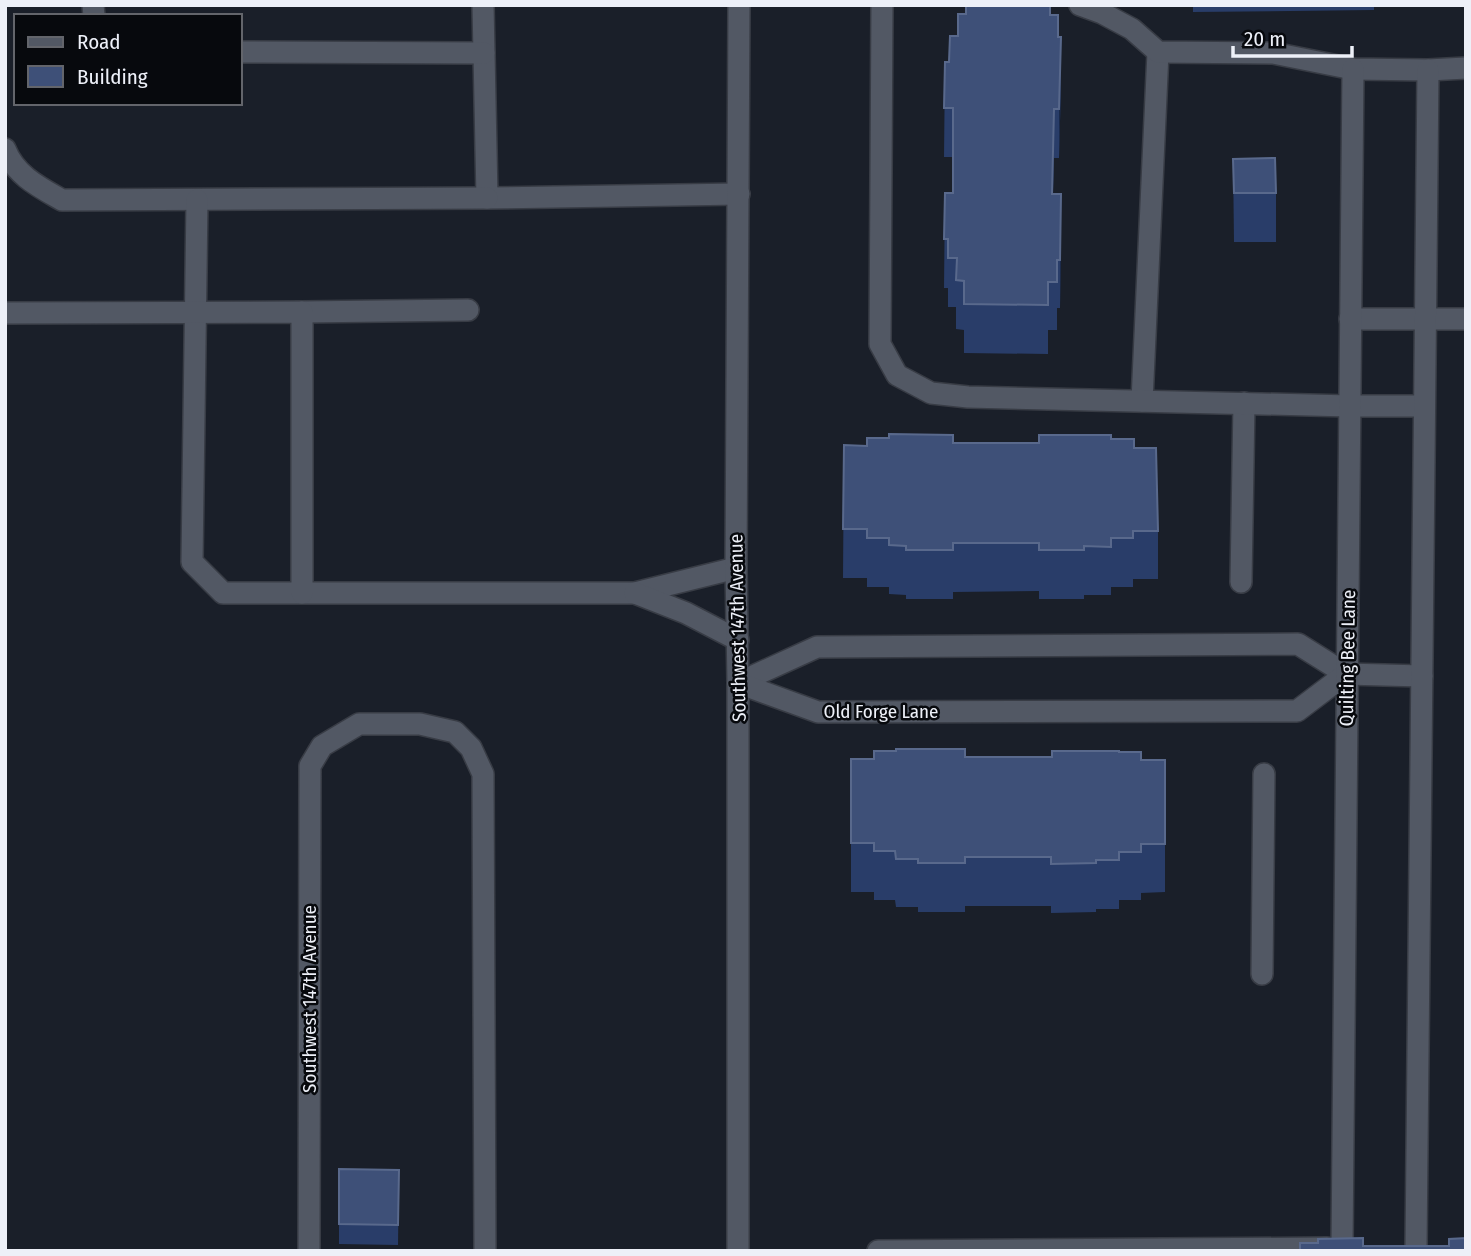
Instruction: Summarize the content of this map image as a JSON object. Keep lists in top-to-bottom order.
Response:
{
  "streets": {
    "street": ["Southwest 147th Avenue", "Quilting Bee Lane", "Old Forge Lane"]
  },
  "crossings": [
    ["Southwest 147th Avenue", "Old Forge Lane"],
    ["Quilting Bee Lane", "Old Forge Lane"]
  ],
  "legend": ["Road", "Building"],
  "scale_bar": "20 m"
}
